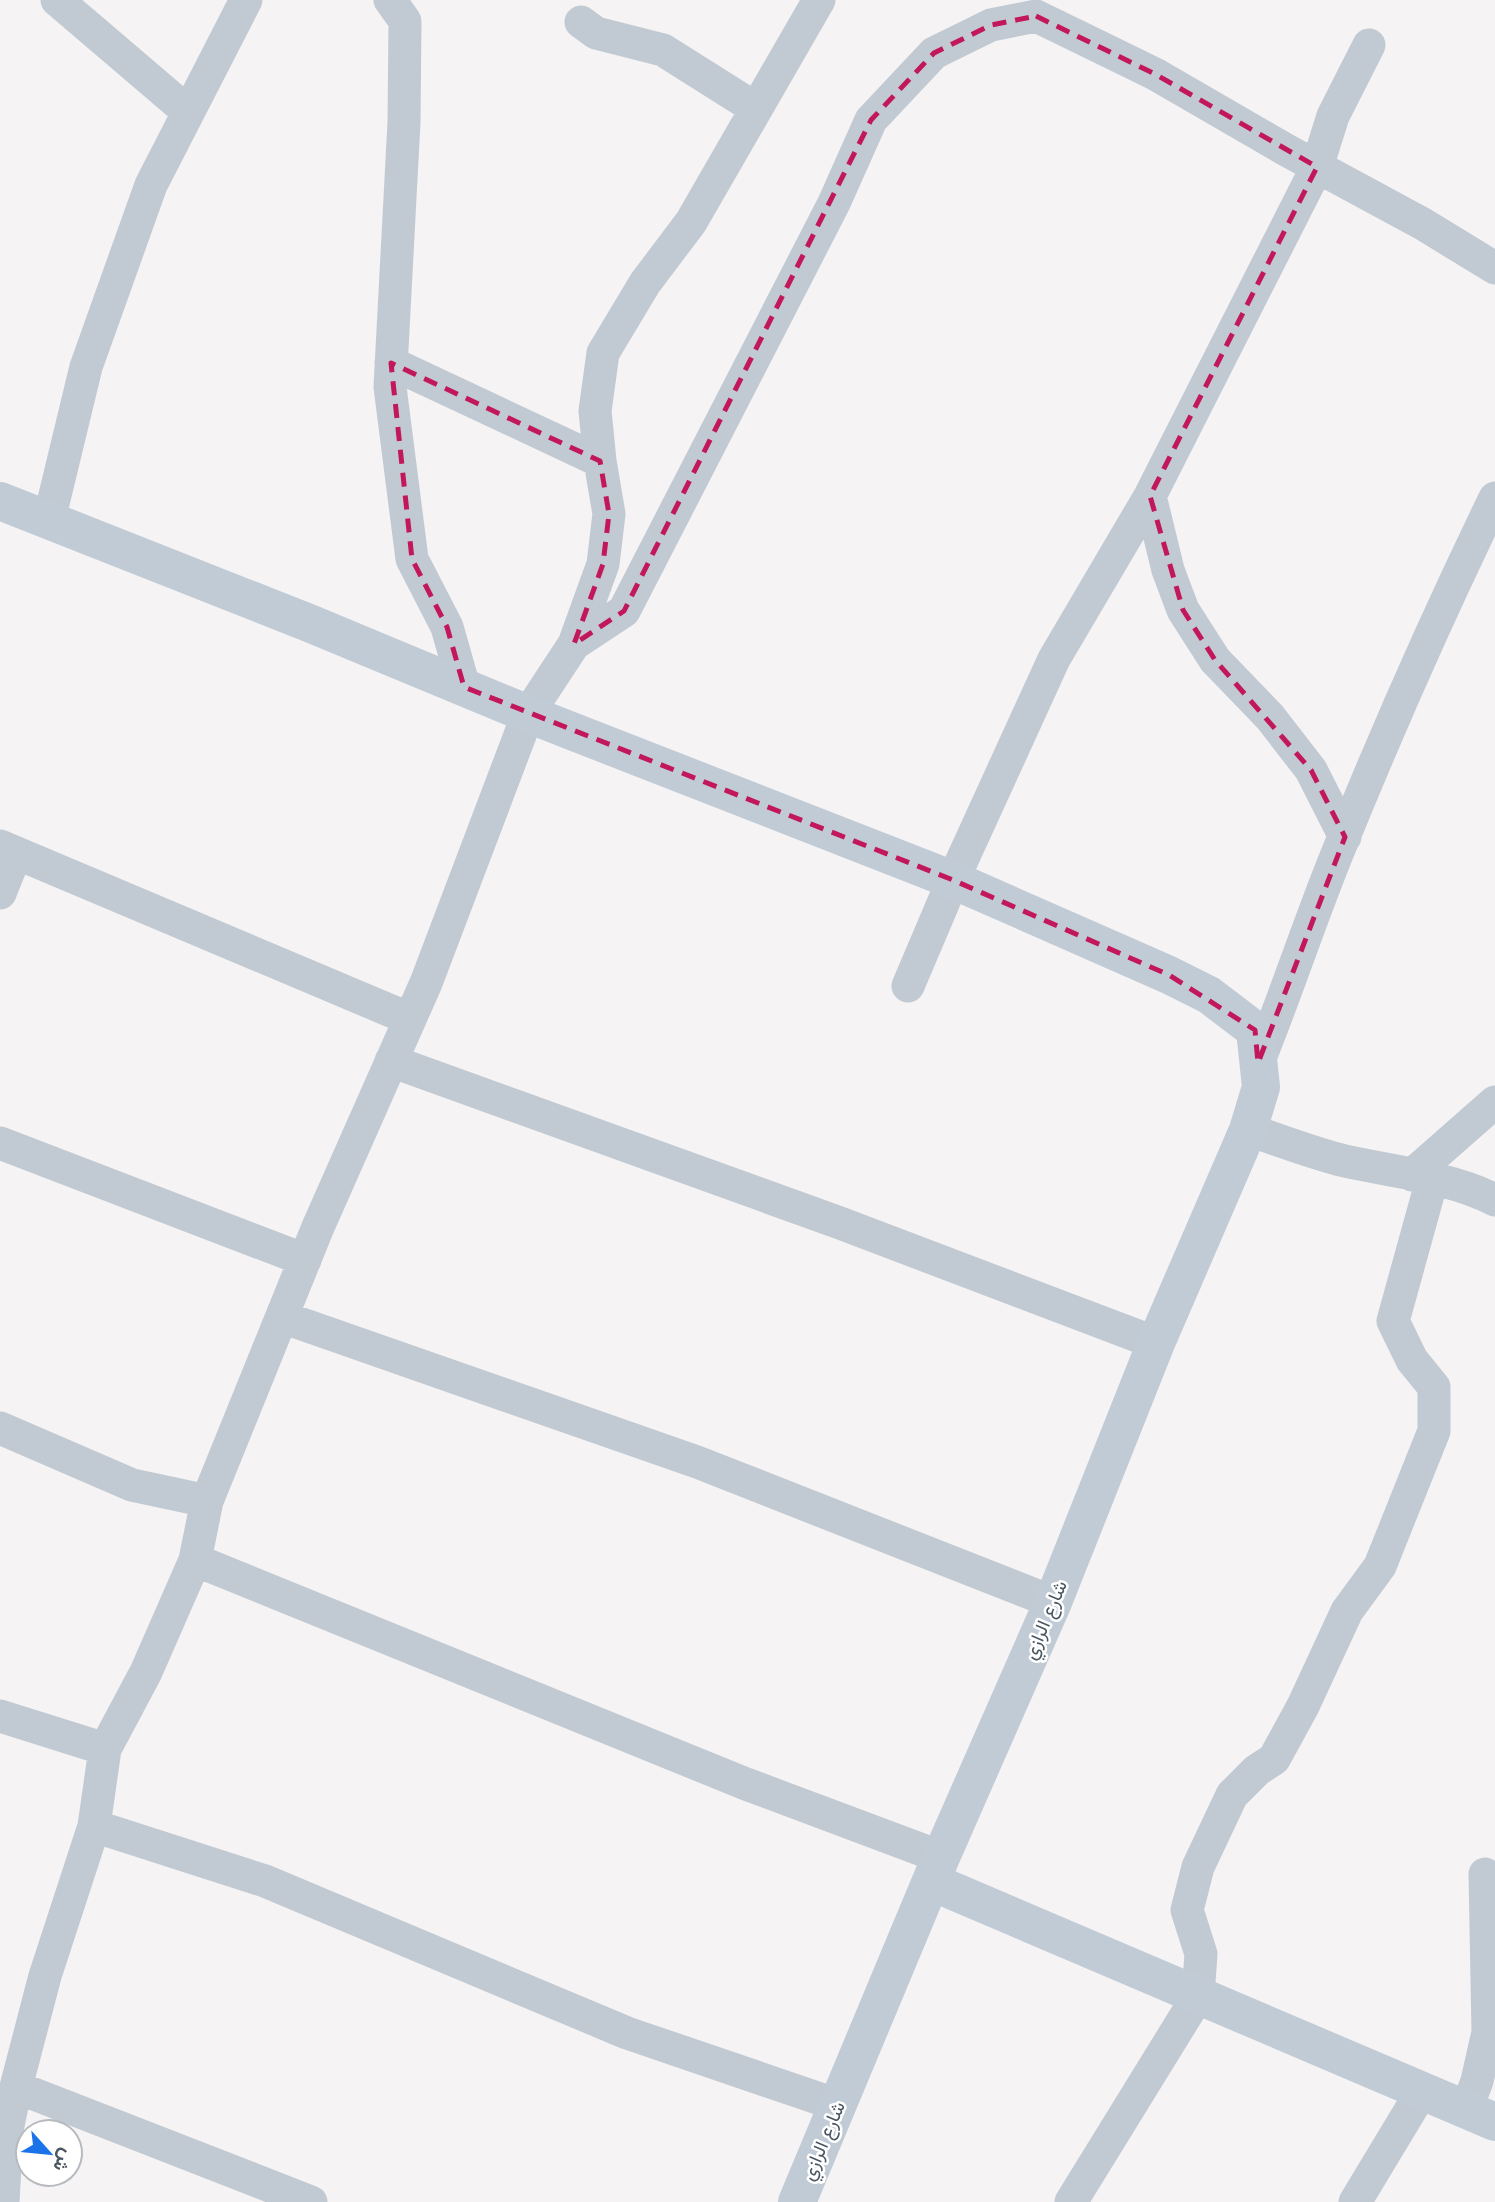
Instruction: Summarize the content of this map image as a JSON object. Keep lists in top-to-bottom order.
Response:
{
  "streets": {
    "street": ["شارع الرازي"]
  },
  "north": "bottom right"
}
